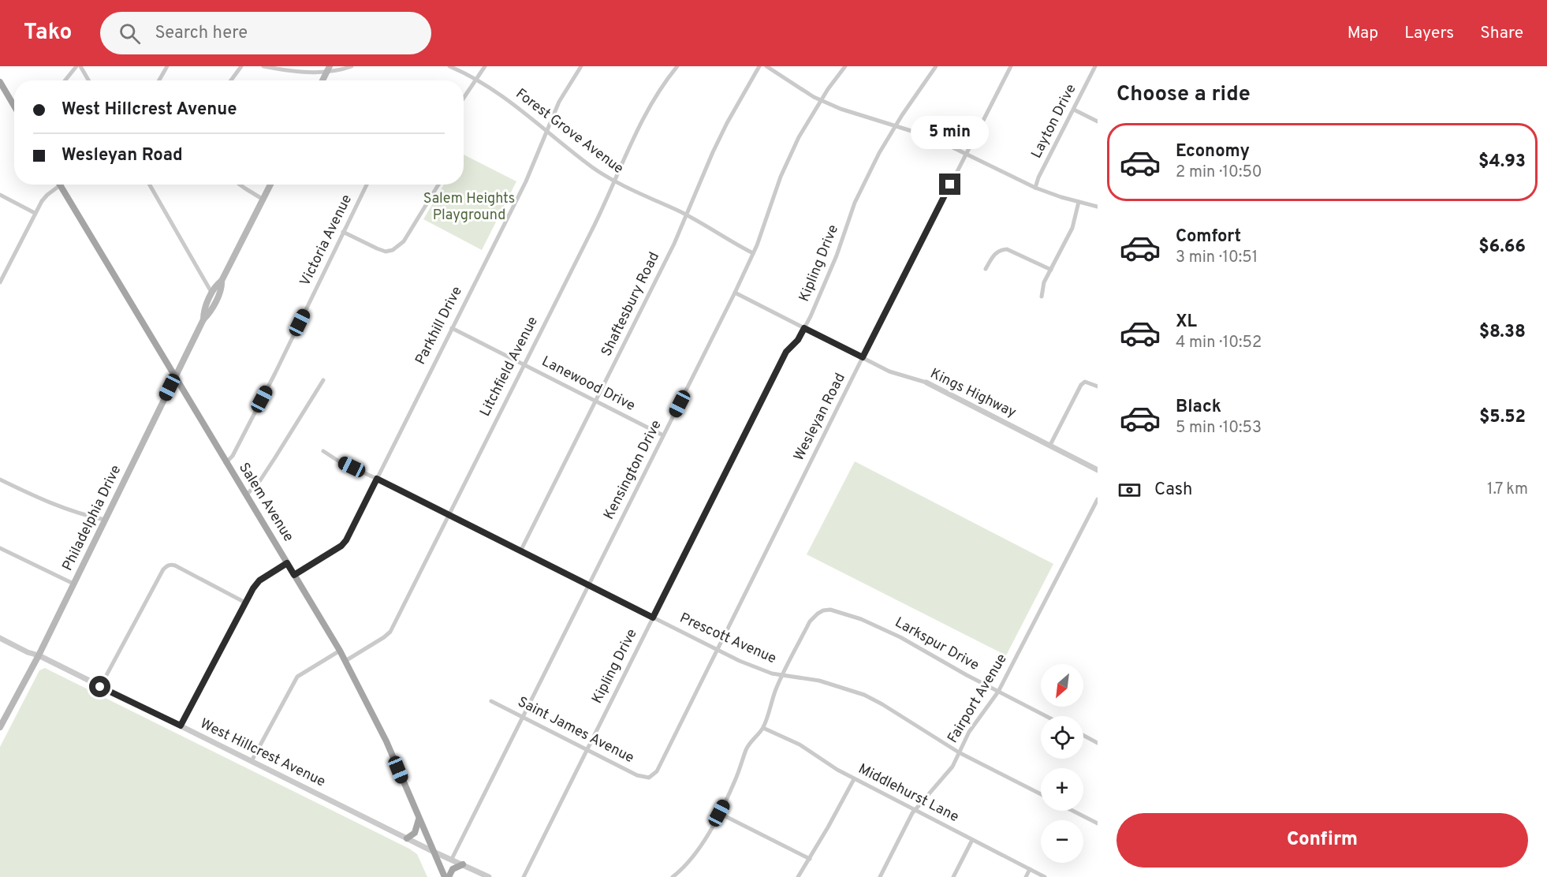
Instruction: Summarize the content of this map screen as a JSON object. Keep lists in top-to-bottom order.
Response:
{
  "streets": {
    "main road": ["Salem Avenue", "Philadelphia Drive"],
    "street": [
      "Layton Drive",
      "Forest Grove Avenue",
      "Victoria Avenue",
      "Kipling Drive",
      "Shaftesbury Road",
      "Parkhill Drive",
      "Litchfield Avenue",
      "Lanewood Drive",
      "Kings Highway",
      "Wesleyan Road",
      "Kensington Drive",
      "Prescott Avenue",
      "Larkspur Drive",
      "Fairport Avenue",
      "Saint James Avenue",
      "West Hillcrest Avenue",
      "Middlehurst Lane"
    ]
  },
  "crossings": [
    ["Forest Grove Avenue", "Shaftesbury Road"],
    ["Forest Grove Avenue", "Parkhill Drive"],
    ["Forest Grove Avenue", "Litchfield Avenue"],
    ["Forest Grove Avenue", "Kensington Drive"],
    ["Victoria Avenue", "Salem Avenue"],
    ["Kipling Drive", "Kings Highway"],
    ["Kipling Drive", "Prescott Avenue"],
    ["Kipling Drive", "Saint James Avenue"],
    ["Shaftesbury Road", "Lanewood Drive"],
    ["Shaftesbury Road", "Prescott Avenue"],
    ["Parkhill Drive", "Lanewood Drive"],
    ["Parkhill Drive", "Salem Avenue"],
    ["Parkhill Drive", "Prescott Avenue"],
    ["Litchfield Avenue", "Lanewood Drive"],
    ["Litchfield Avenue", "Salem Avenue"],
    ["Litchfield Avenue", "Prescott Avenue"],
    ["Lanewood Drive", "Kensington Drive"],
    ["Kings Highway", "Wesleyan Road"],
    ["Kings Highway", "Kensington Drive"],
    ["Wesleyan Road", "Prescott Avenue"],
    ["Wesleyan Road", "Saint James Avenue"],
    ["Kensington Drive", "Prescott Avenue"],
    ["Kensington Drive", "Saint James Avenue"],
    ["Kensington Drive", "West Hillcrest Avenue"],
    ["Salem Avenue", "Philadelphia Drive"],
    ["Salem Avenue", "West Hillcrest Avenue"],
    ["Philadelphia Drive", "West Hillcrest Avenue"],
    ["Prescott Avenue", "Larkspur Drive"],
    ["Prescott Avenue", "Fairport Avenue"],
    ["Larkspur Drive", "Fairport Avenue"],
    ["Fairport Avenue", "Middlehurst Lane"]
  ],
  "parks": ["Salem Heights Playground"],
  "north": "bottom left",
  "page": {
    "header": "Tako",
    "search": "Search here",
    "nav": ["Map", "Layers", "Share"],
    "heading": "Choose a ride",
    "banner": ["West Hillcrest Avenue", "Wesleyan Road"],
    "bubble": "5 min",
    "list": [
      {
        "name": "Economy",
        "note": "2 min · 10:50",
        "value": "$4.93"
      },
      {
        "name": "Comfort",
        "note": "3 min · 10:51",
        "value": "$6.66"
      },
      {
        "name": "XL",
        "note": "4 min · 10:52",
        "value": "$8.38"
      },
      {
        "name": "Black",
        "note": "5 min · 10:53",
        "value": "$5.52"
      }
    ],
    "pay": ["Cash", "1.7 km"],
    "map_buttons": ["+", "−"],
    "buttons": "Confirm"
  }
}
